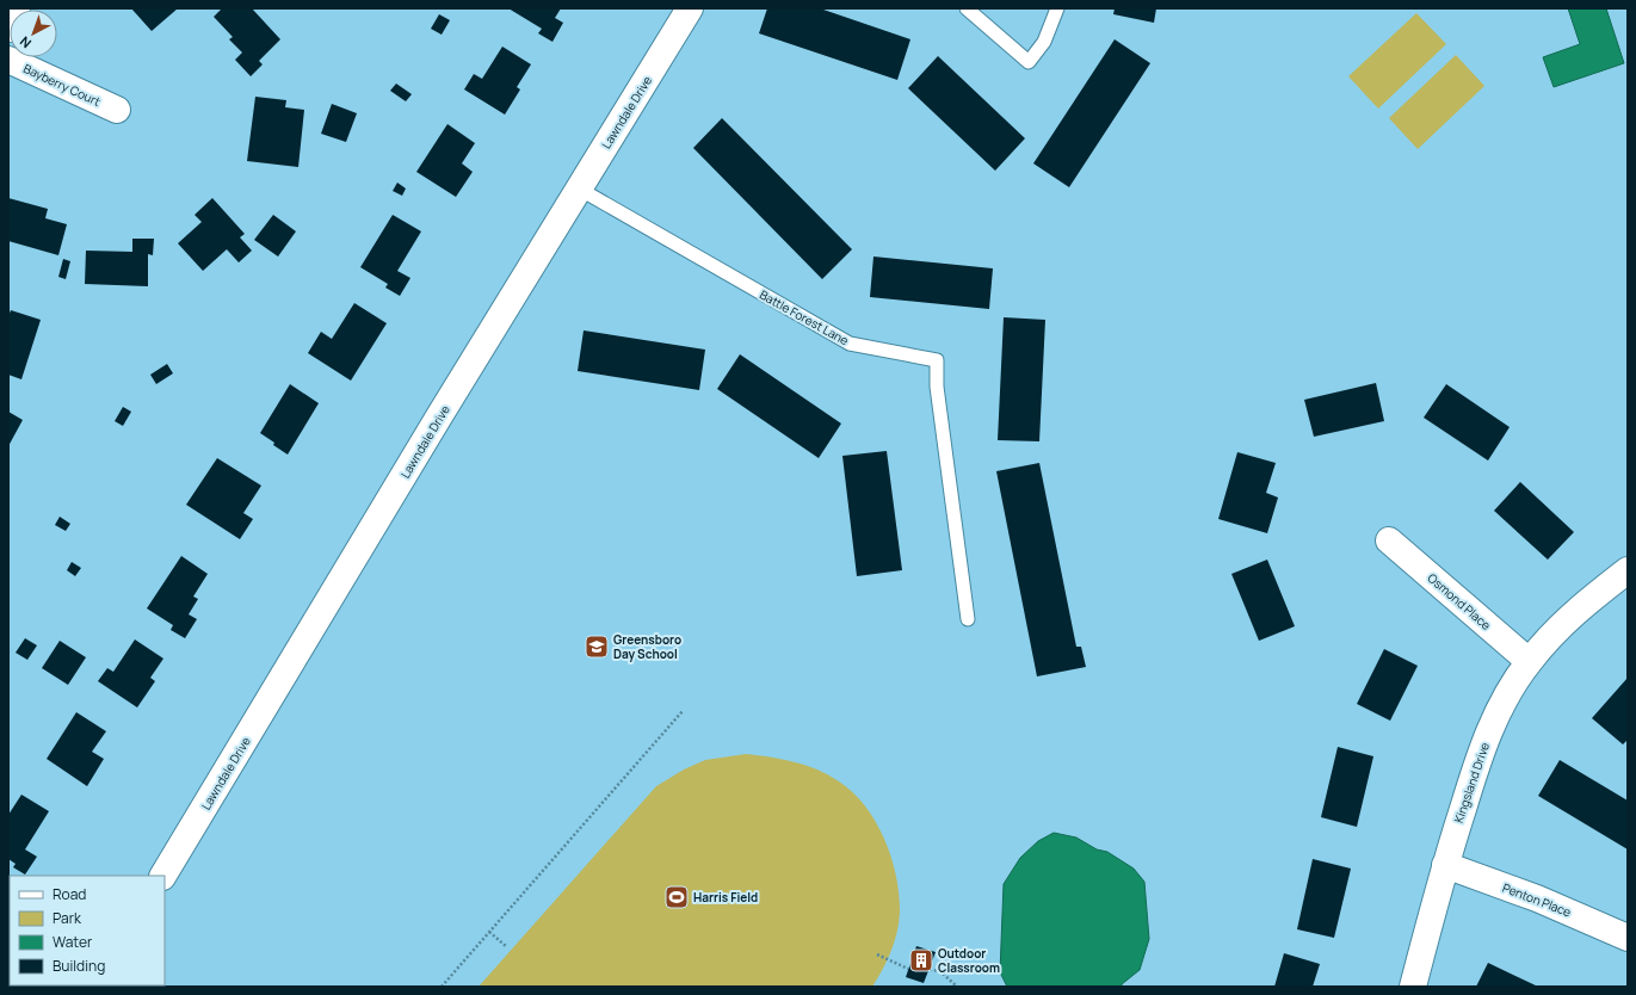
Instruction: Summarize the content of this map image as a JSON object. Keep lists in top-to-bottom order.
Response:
{
  "streets": {
    "street": [
      "Bayberry Court",
      "Lawndale Drive",
      "Osmond Place",
      "Kingsland Drive",
      "Penton Place"
    ],
    "lane": ["Battle Forest Lane"]
  },
  "crossings": [
    ["Lawndale Drive", "Battle Forest Lane"],
    ["Osmond Place", "Kingsland Drive"],
    ["Kingsland Drive", "Penton Place"]
  ],
  "places": {
    "school or university": ["Greensboro Day School"],
    "sports": ["Harris Field"],
    "building": ["Outdoor Classroom"]
  },
  "legend": [
    "Road",
    "Park",
    "Water",
    "Building"
  ],
  "north": "bottom left"
}
